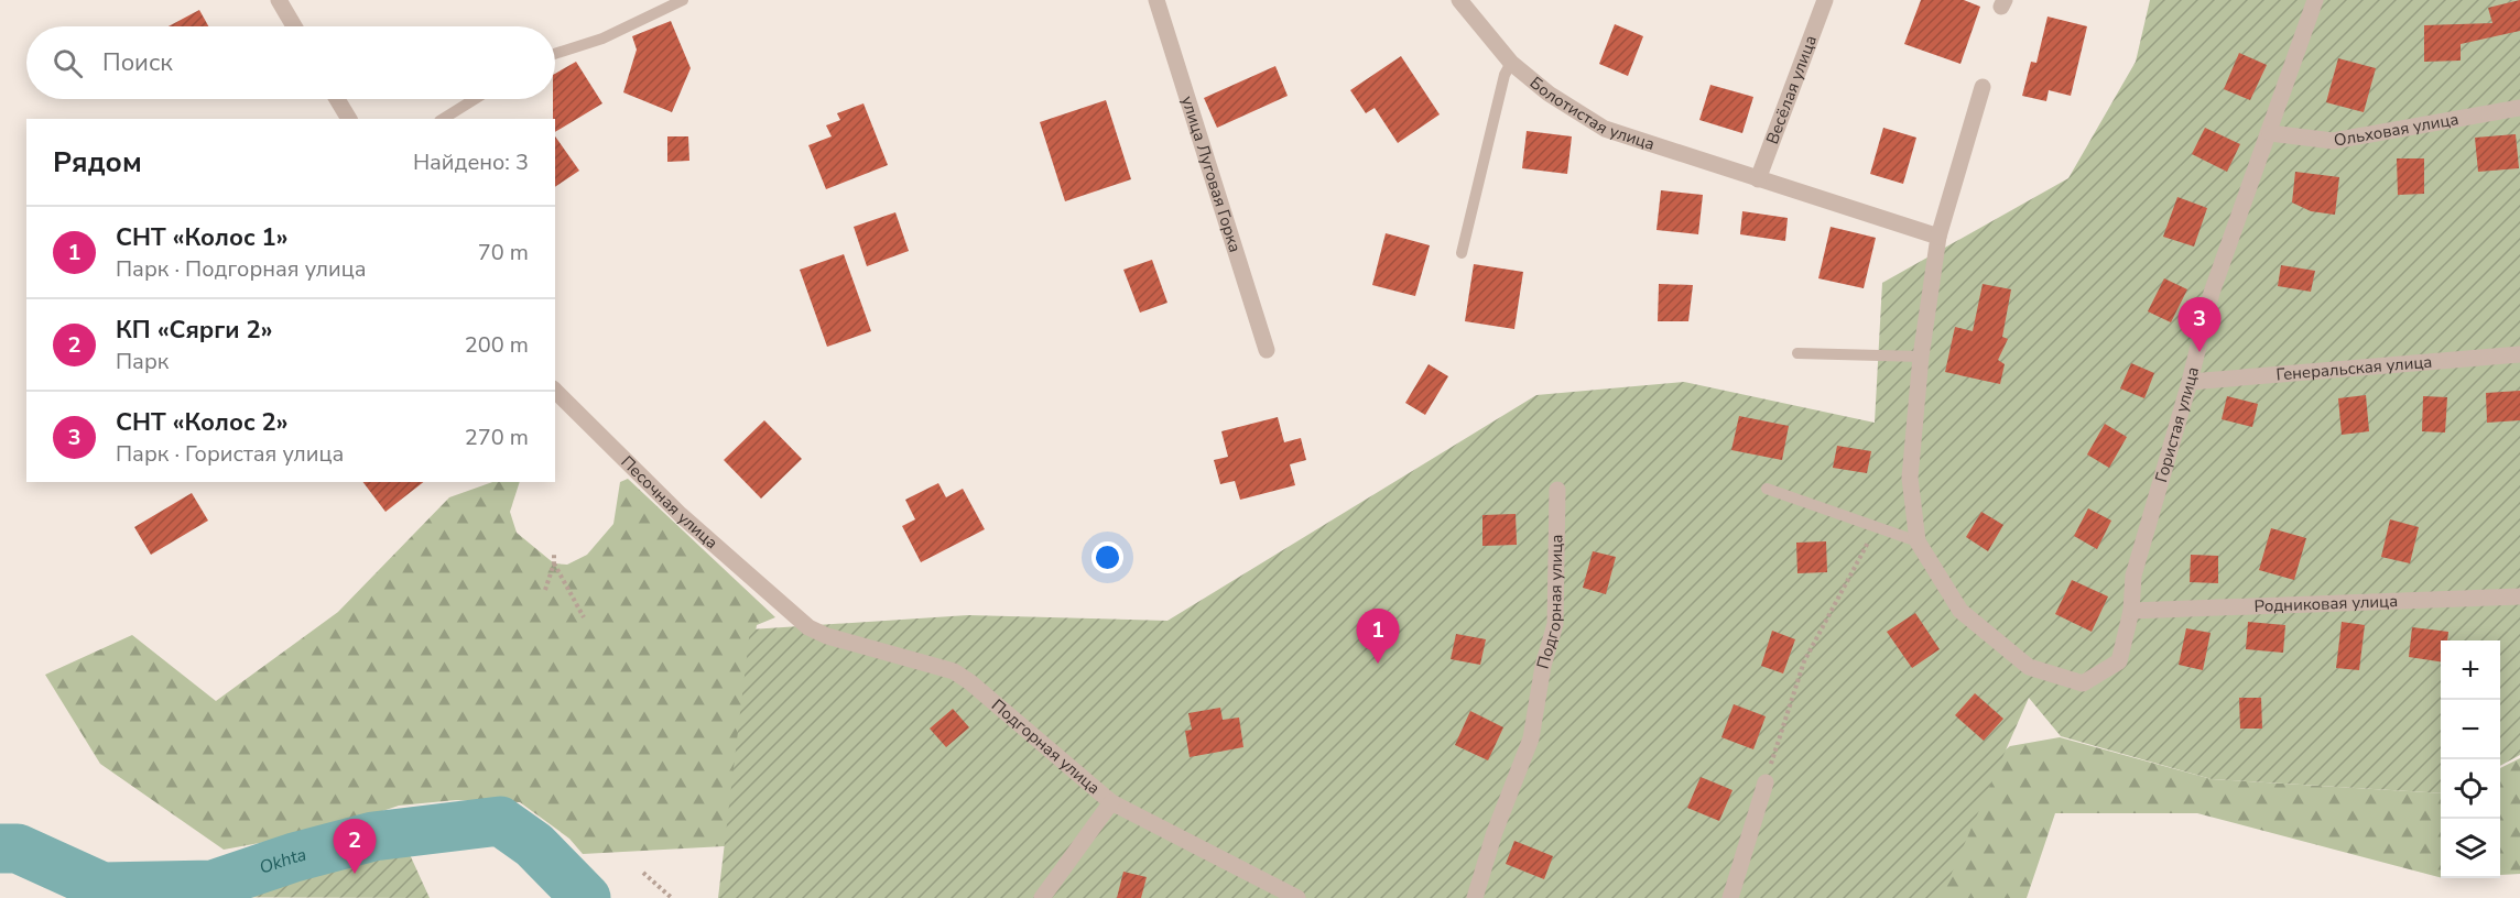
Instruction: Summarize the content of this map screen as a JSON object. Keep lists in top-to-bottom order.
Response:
{
  "streets": {
    "street": [
      "Весёлая улица",
      "Болотистая улица",
      "Ольховая улица",
      "улица Луговая Горка",
      "Генеральская улица",
      "Гористая улица",
      "Песочная улица",
      "Подгорная улица",
      "Родниковая улица"
    ]
  },
  "crossings": [
    ["Весёлая улица", "Болотистая улица"],
    ["Ольховая улица", "Гористая улица"],
    ["Генеральская улица", "Гористая улица"],
    ["Гористая улица", "Родниковая улица"],
    ["Песочная улица", "Подгорная улица"]
  ],
  "water": ["Okhta"],
  "page": {
    "search": "Поиск",
    "heading": ["Рядом", "Найдено: 3"],
    "list": [
      {
        "mark": "1",
        "name": "СНТ «Колос 1»",
        "note": "Парк · Подгорная улица",
        "value": "70 m"
      },
      {
        "mark": "2",
        "name": "КП «Сярги 2»",
        "note": "Парк",
        "value": "200 m"
      },
      {
        "mark": "3",
        "name": "СНТ «Колос 2»",
        "note": "Парк · Гористая улица",
        "value": "270 m"
      }
    ],
    "pins": ["3", "1", "2"],
    "map_buttons": ["+", "−"]
  }
}
